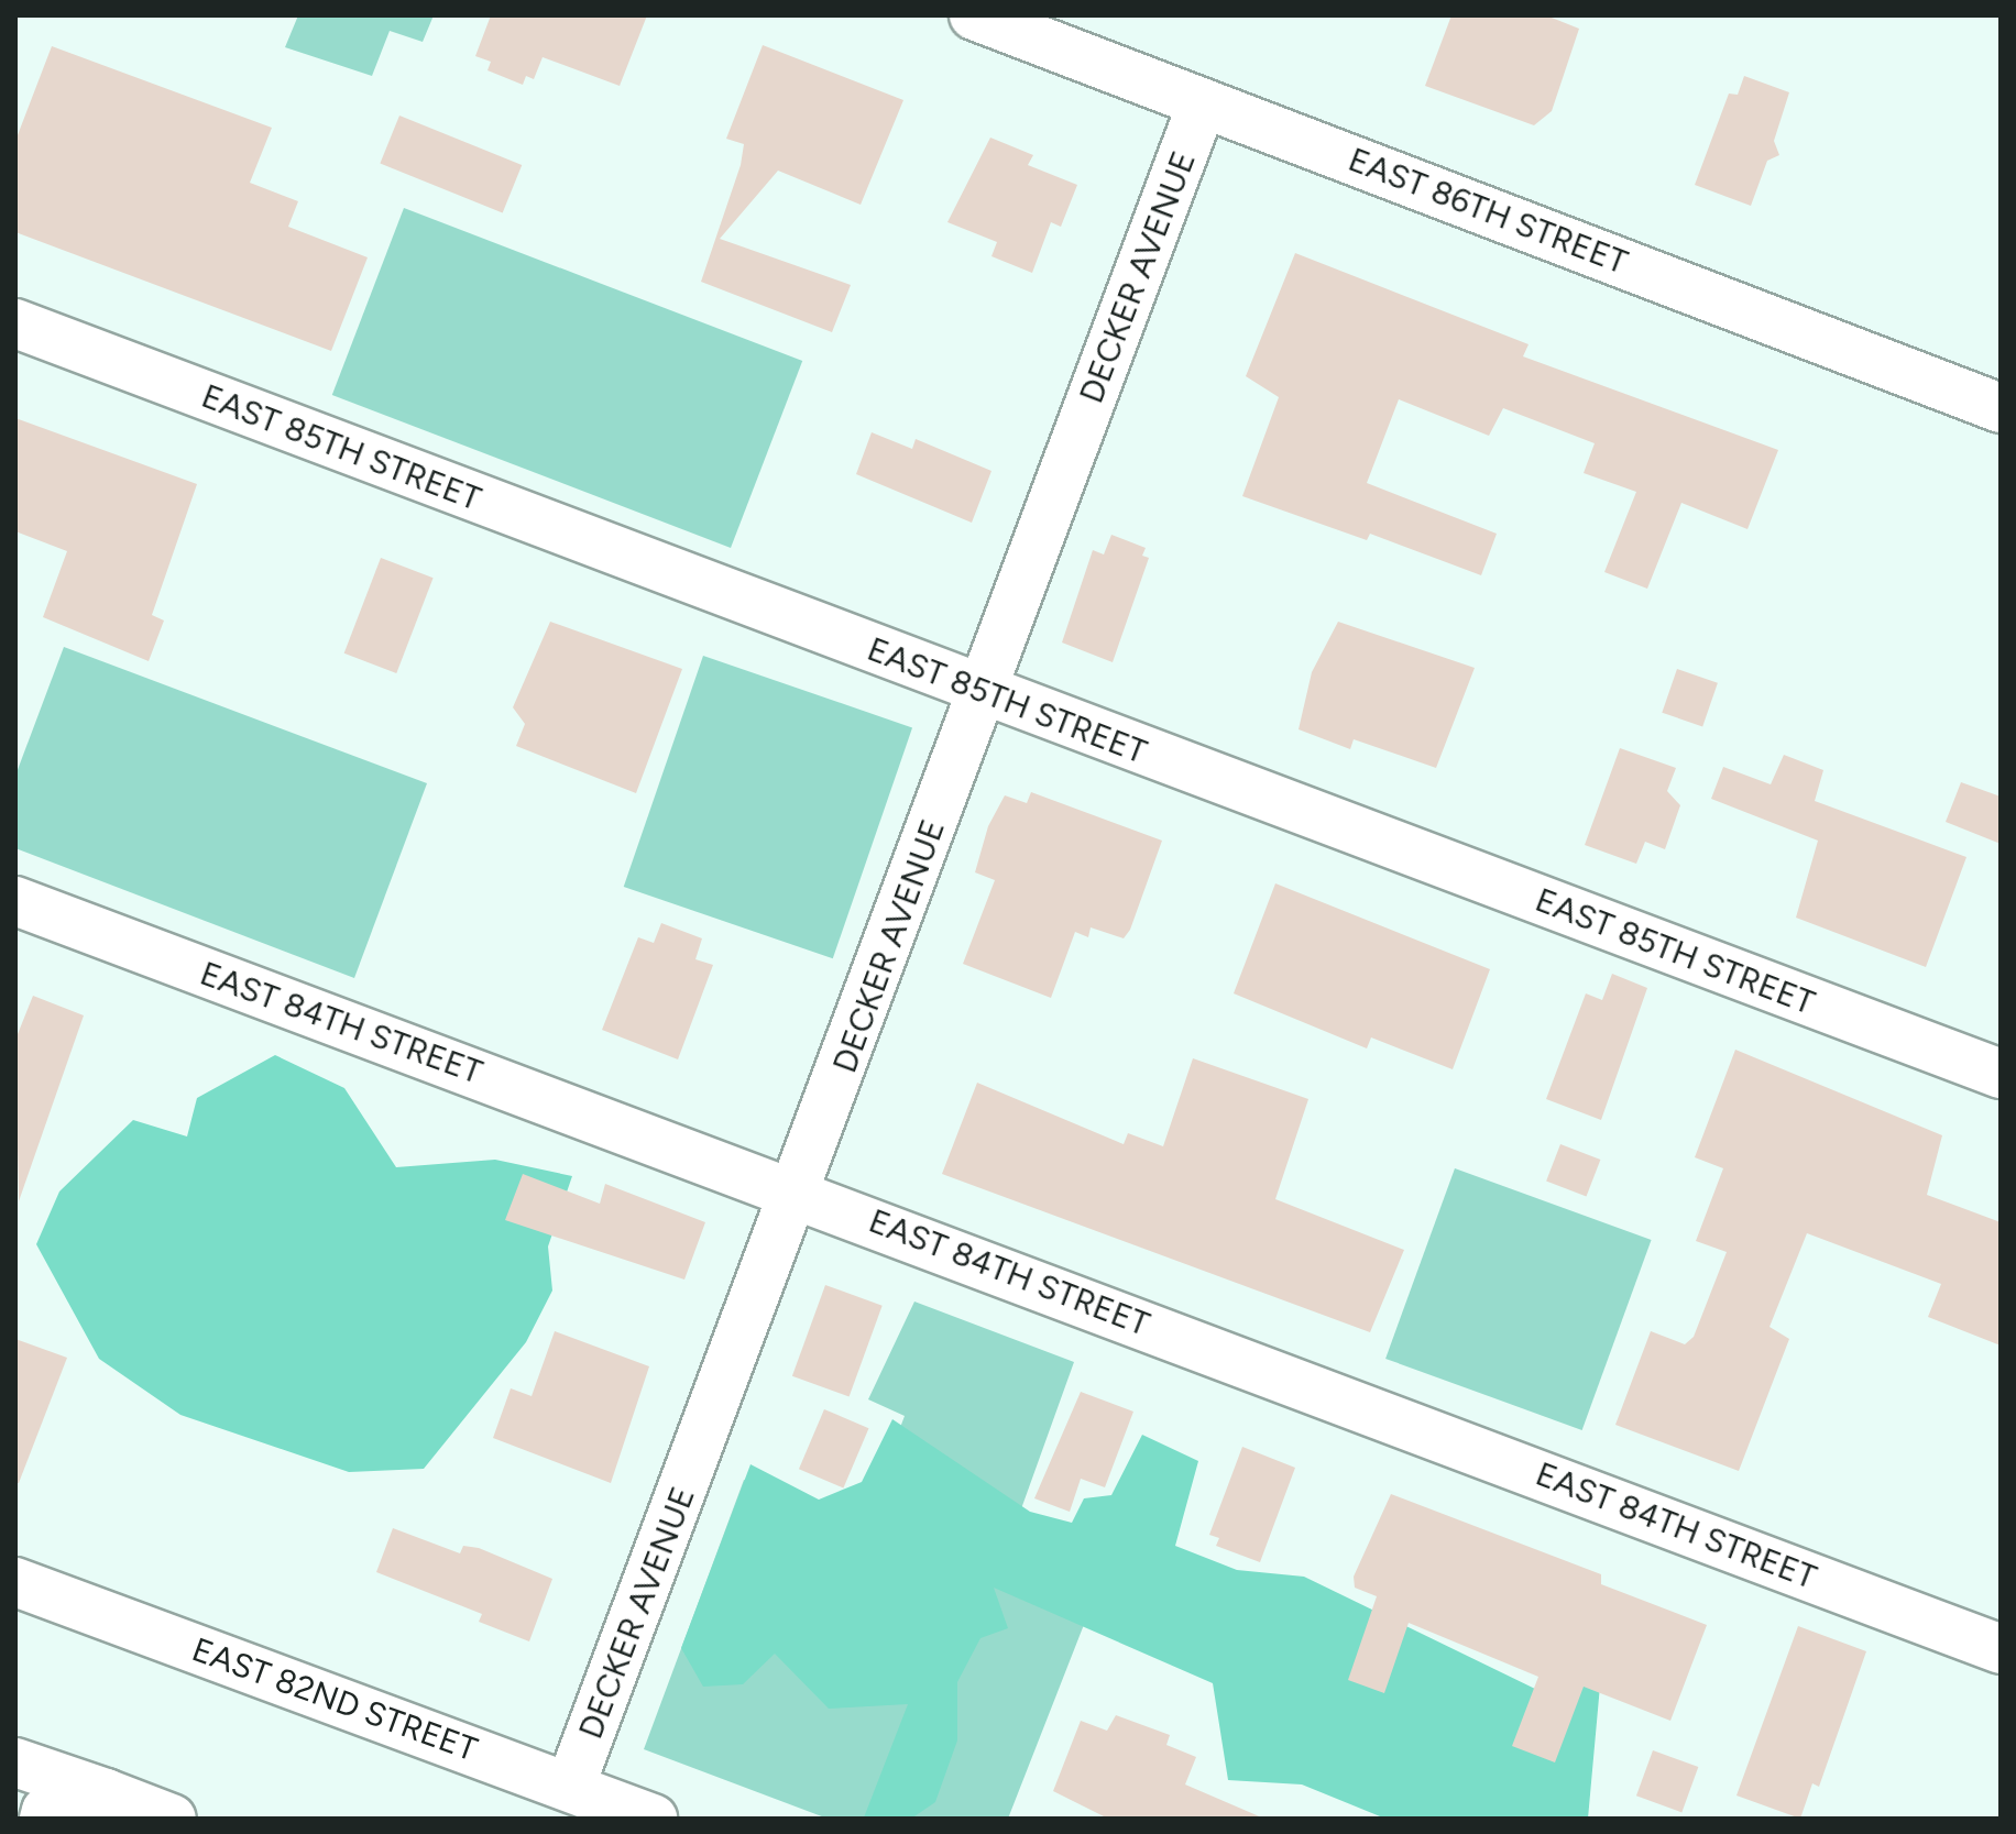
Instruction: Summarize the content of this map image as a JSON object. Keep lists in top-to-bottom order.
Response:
{
  "streets": {
    "street": [
      "EAST 86TH STREET",
      "DECKER AVENUE",
      "EAST 85TH STREET",
      "EAST 84TH STREET",
      "EAST 82ND STREET"
    ]
  },
  "crossings": [
    ["EAST 86TH STREET", "DECKER AVENUE"],
    ["DECKER AVENUE", "EAST 85TH STREET"],
    ["DECKER AVENUE", "EAST 84TH STREET"],
    ["DECKER AVENUE", "EAST 82ND STREET"]
  ]
}
